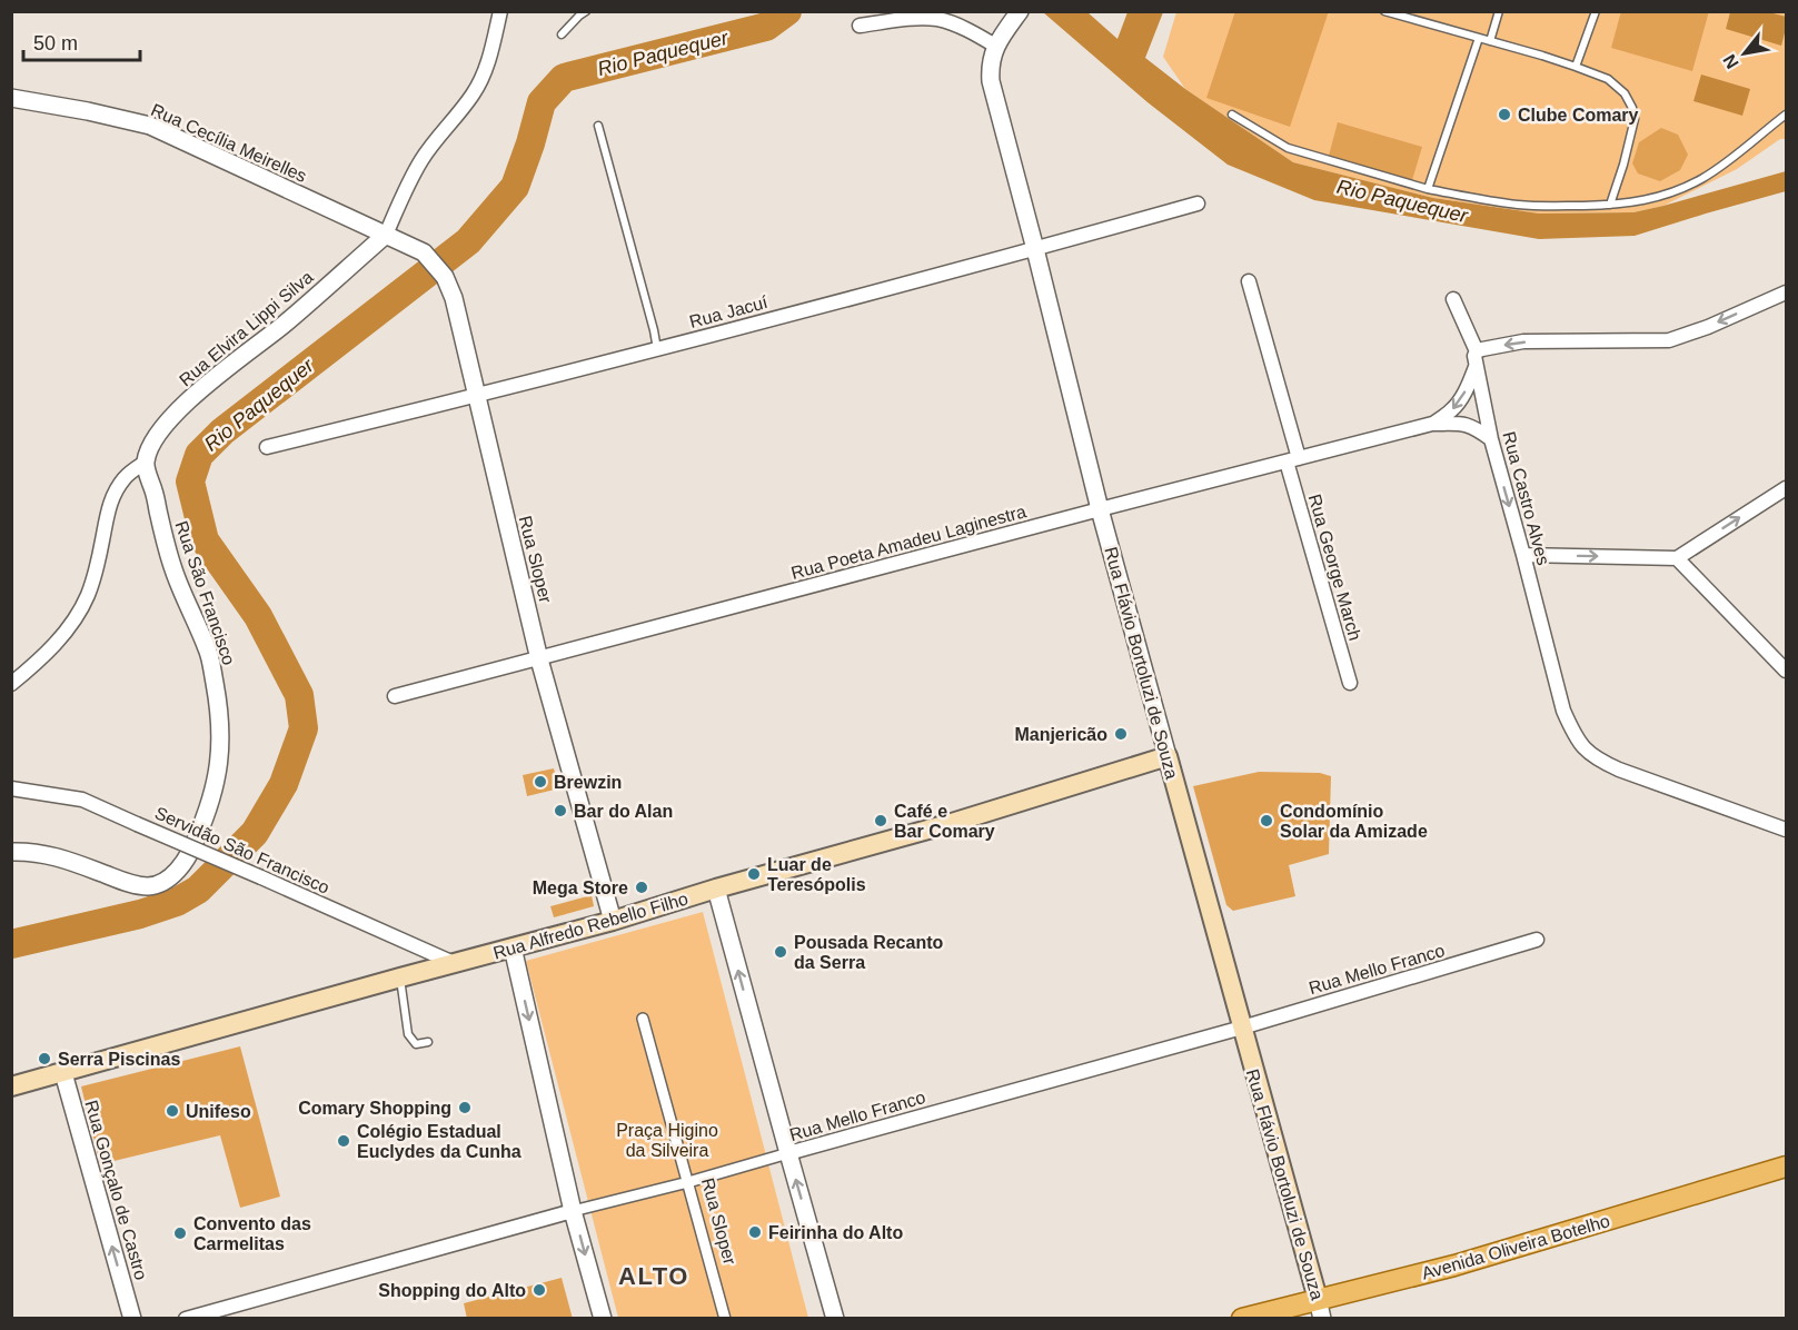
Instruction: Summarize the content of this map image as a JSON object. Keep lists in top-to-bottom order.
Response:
{
  "streets": {
    "main road": ["Rua Flávio Bortoluzi de Souza", "Rua Alfredo Rebello Filho", "Avenida Oliveira Botelho"],
    "street": [
      "Rua Cecília Meirelles",
      "Rua Jacuí",
      "Rua Elvira Lippi Silva",
      "Rua Castro Alves",
      "Rua Poeta Amadeu Laginestra",
      "Rua Sloper",
      "Rua George March",
      "Rua São Francisco",
      "Servidão São Francisco",
      "Rua Mello Franco",
      "Rua Gonçalo de Castro"
    ]
  },
  "crossings": [
    ["Rua Cecília Meirelles", "Rua Elvira Lippi Silva"],
    ["Rua Cecília Meirelles", "Rua Sloper"],
    ["Rua Jacuí", "Rua Sloper"],
    ["Rua Jacuí", "Rua Flávio Bortoluzi de Souza"],
    ["Rua Elvira Lippi Silva", "Rua Sloper"],
    ["Rua Elvira Lippi Silva", "Rua São Francisco"],
    ["Rua Castro Alves", "Rua Poeta Amadeu Laginestra"],
    ["Rua Poeta Amadeu Laginestra", "Rua Sloper"],
    ["Rua Poeta Amadeu Laginestra", "Rua George March"],
    ["Rua Poeta Amadeu Laginestra", "Rua Flávio Bortoluzi de Souza"],
    ["Rua Sloper", "Rua Alfredo Rebello Filho"],
    ["Rua Sloper", "Rua Mello Franco"],
    ["Rua Flávio Bortoluzi de Souza", "Rua Alfredo Rebello Filho"],
    ["Rua Flávio Bortoluzi de Souza", "Rua Mello Franco"],
    ["Rua Flávio Bortoluzi de Souza", "Avenida Oliveira Botelho"],
    ["Servidão São Francisco", "Rua Alfredo Rebello Filho"],
    ["Rua Alfredo Rebello Filho", "Rua Gonçalo de Castro"]
  ],
  "one_way": ["Rua Gonçalo de Castro"],
  "districts": ["ALTO"],
  "water": ["Rio Paquequer"],
  "parks": ["Praça Higino da Silveira"],
  "places": [
    "Clube Comary",
    "Manjericão",
    "Brewzin",
    "Bar do Alan",
    "Café e Bar Comary",
    "Condomínio Solar da Amizade",
    "Luar de Teresópolis",
    "Mega Store",
    "Pousada Recanto da Serra",
    "Serra Piscinas",
    "Comary Shopping",
    "Unifeso",
    "Colégio Estadual Euclydes da Cunha",
    "Feirinha do Alto",
    "Convento das Carmelitas",
    "Shopping do Alto"
  ],
  "scale_bar": "50 m",
  "north": "bottom left"
}
